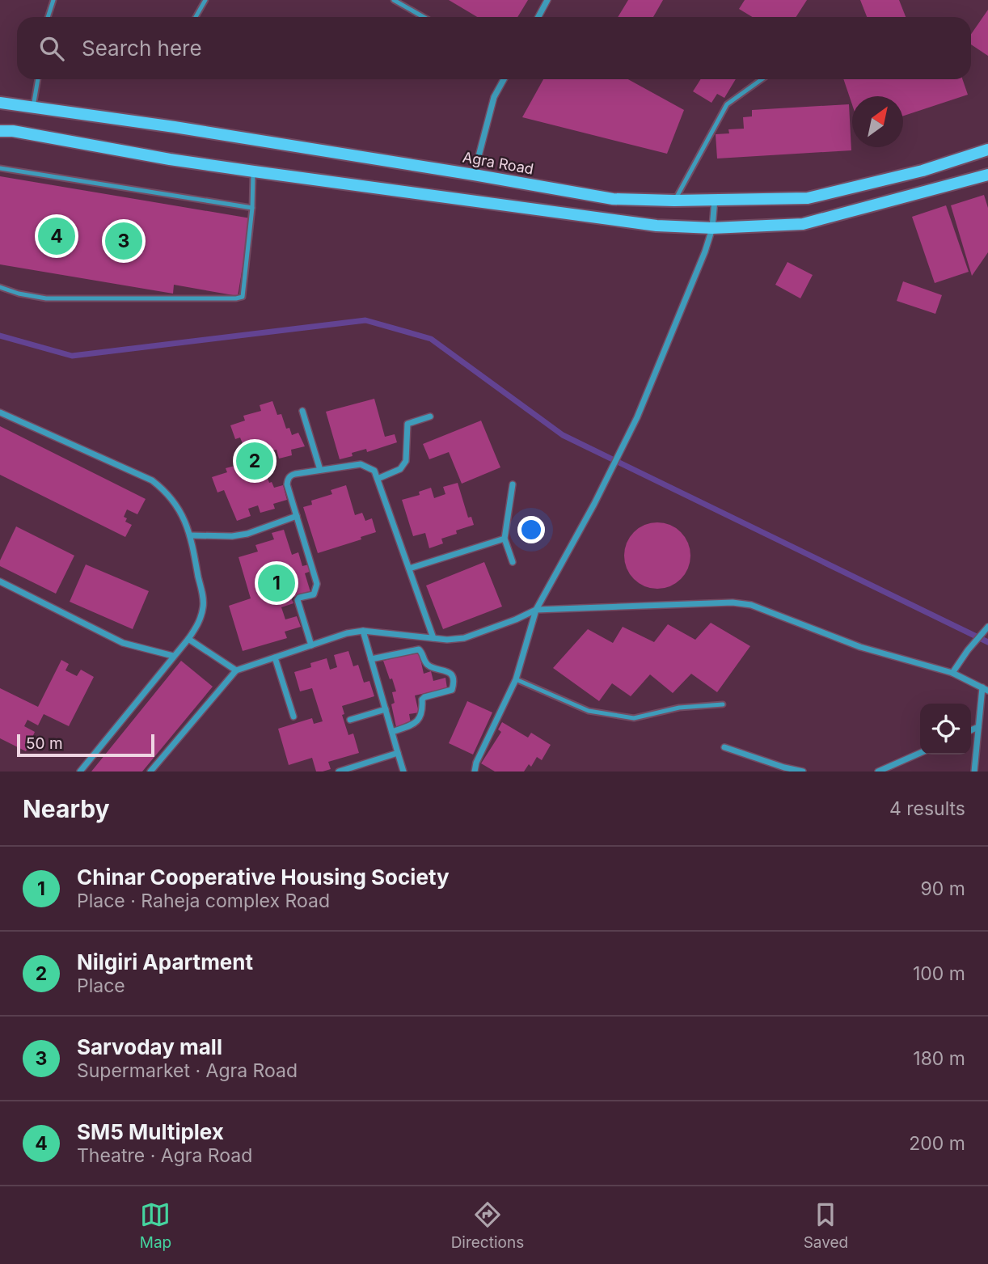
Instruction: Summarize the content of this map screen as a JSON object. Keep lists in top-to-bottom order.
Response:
{
  "streets": {
    "main road": ["Agra Road"]
  },
  "scale_bar": "50 m",
  "north": "top right",
  "page": {
    "search": "Search here",
    "pins": [
      "4",
      "3",
      "2",
      "1"
    ],
    "scale": "50 m",
    "heading": ["Nearby", "4 results"],
    "list": [
      {
        "mark": "1",
        "name": "Chinar Cooperative Housing Society",
        "note": "Place · Raheja complex Road",
        "value": "90 m"
      },
      {
        "mark": "2",
        "name": "Nilgiri Apartment",
        "note": "Place",
        "value": "100 m"
      },
      {
        "mark": "3",
        "name": "Sarvoday mall",
        "note": "Supermarket · Agra Road",
        "value": "180 m"
      },
      {
        "mark": "4",
        "name": "SM5 Multiplex",
        "note": "Theatre · Agra Road",
        "value": "200 m"
      }
    ],
    "nav": ["Map", "Directions", "Saved"]
  }
}
